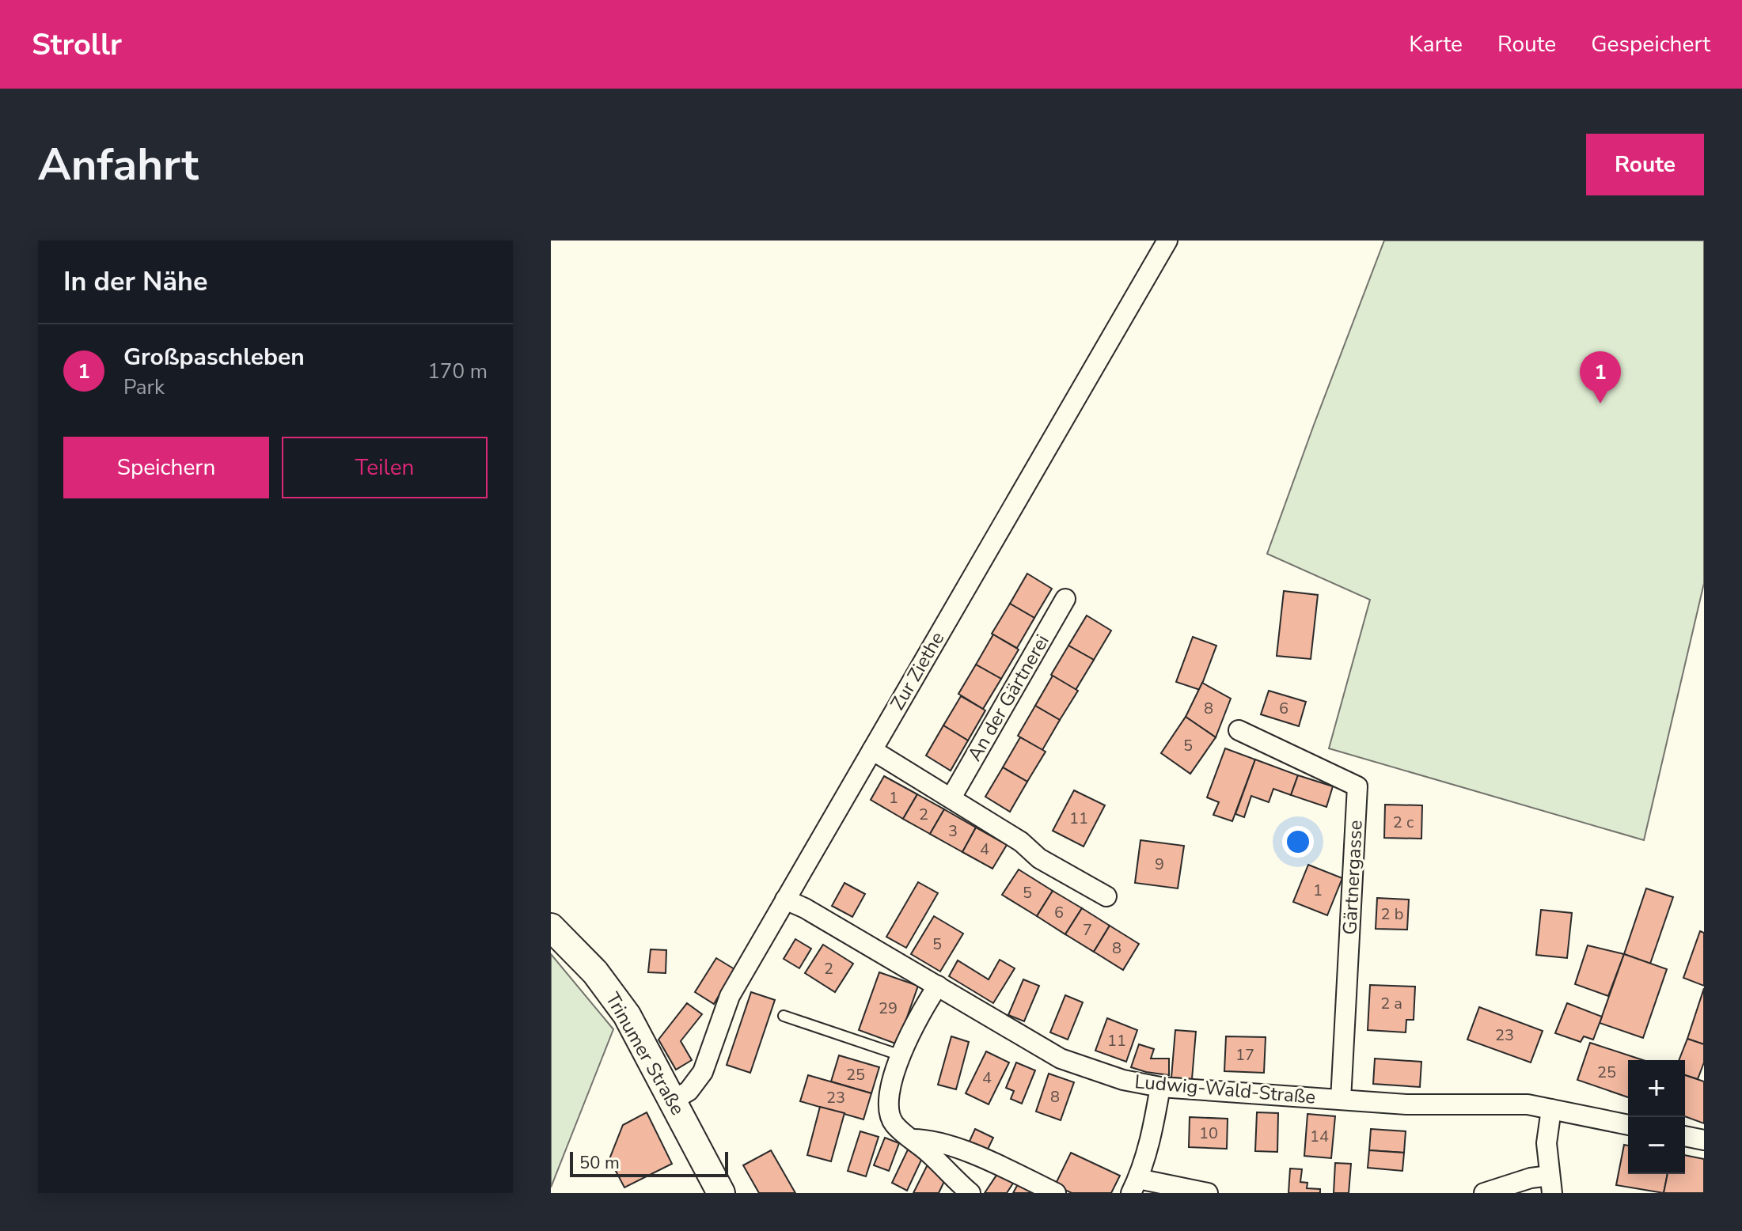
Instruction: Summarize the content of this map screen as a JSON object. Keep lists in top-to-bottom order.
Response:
{
  "streets": {
    "main road": ["Trinumer Straße"],
    "street": [
      "Zur Ziethe",
      "An der Gärtnerei",
      "Gärtnergasse",
      "Ludwig-Wald-Straße"
    ]
  },
  "crossings": [
    ["Zur Ziethe", "Trinumer Straße"],
    ["Zur Ziethe", "Ludwig-Wald-Straße"],
    ["Gärtnergasse", "Ludwig-Wald-Straße"]
  ],
  "house_numbers": [
    "8",
    "6",
    "5",
    "1",
    "2",
    "11",
    "2 c",
    "3",
    "4",
    "9",
    "1",
    "5",
    "6",
    "2 b",
    "7",
    "5",
    "8",
    "2",
    "2 a",
    "29",
    "23",
    "11",
    "17",
    "25",
    "25",
    "4",
    "8",
    "23",
    "10",
    "14"
  ],
  "scale_bar": "50 m",
  "page": {
    "header": "Strollr",
    "nav": ["Karte", "Route", "Gespeichert"],
    "buttons": [
      "Route",
      ["Speichern", "Teilen"]
    ],
    "title": "Anfahrt",
    "heading": "In der Nähe",
    "list": [
      {
        "mark": "1",
        "name": "Großpaschleben",
        "note": "Park",
        "value": "170 m"
      }
    ],
    "pins": "1",
    "map_buttons": ["+", "−"],
    "scale": "50 m"
  }
}
